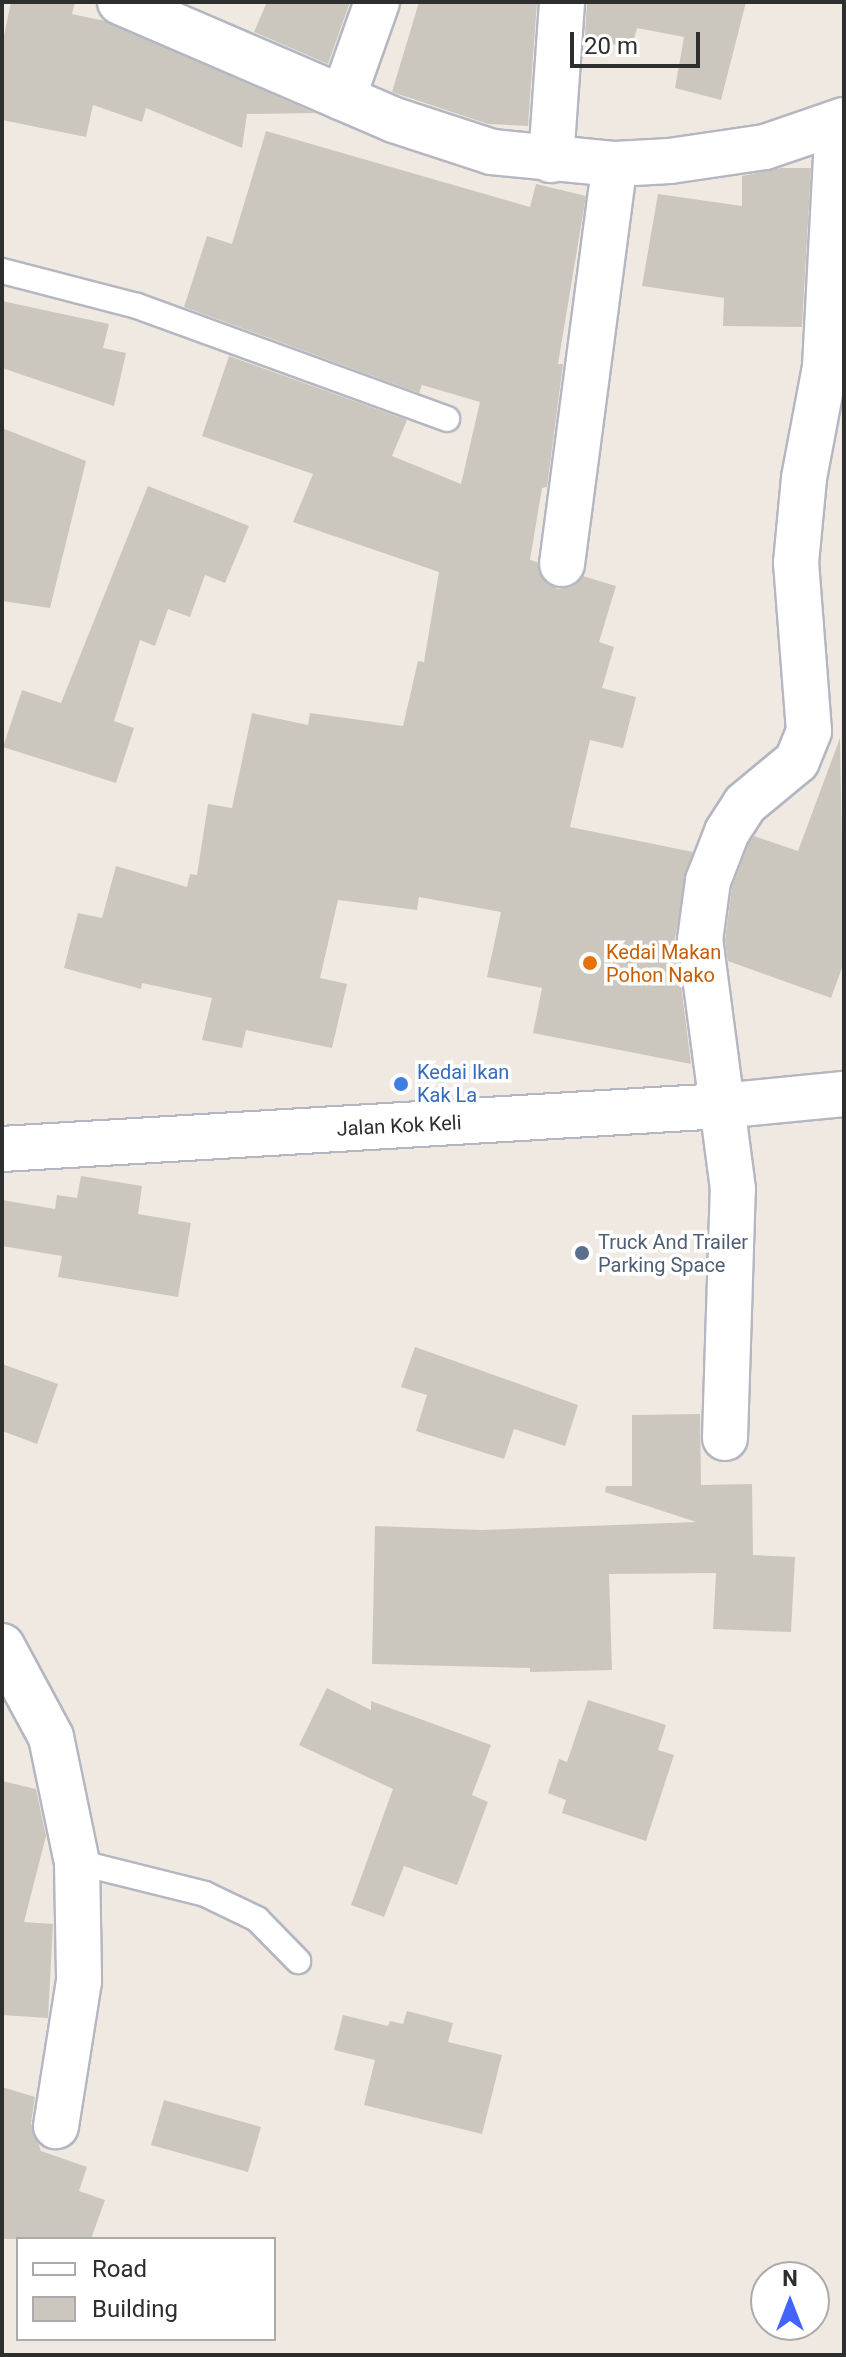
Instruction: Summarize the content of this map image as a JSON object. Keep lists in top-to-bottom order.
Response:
{
  "streets": {
    "street": ["Jalan Kok Keli"]
  },
  "places": ["Kedai Makan Pohon Nako", "Kedai Ikan Kak La", "Truck And Trailer Parking Space"],
  "legend": ["Road", "Building"],
  "scale_bar": "20 m",
  "north": "top"
}
